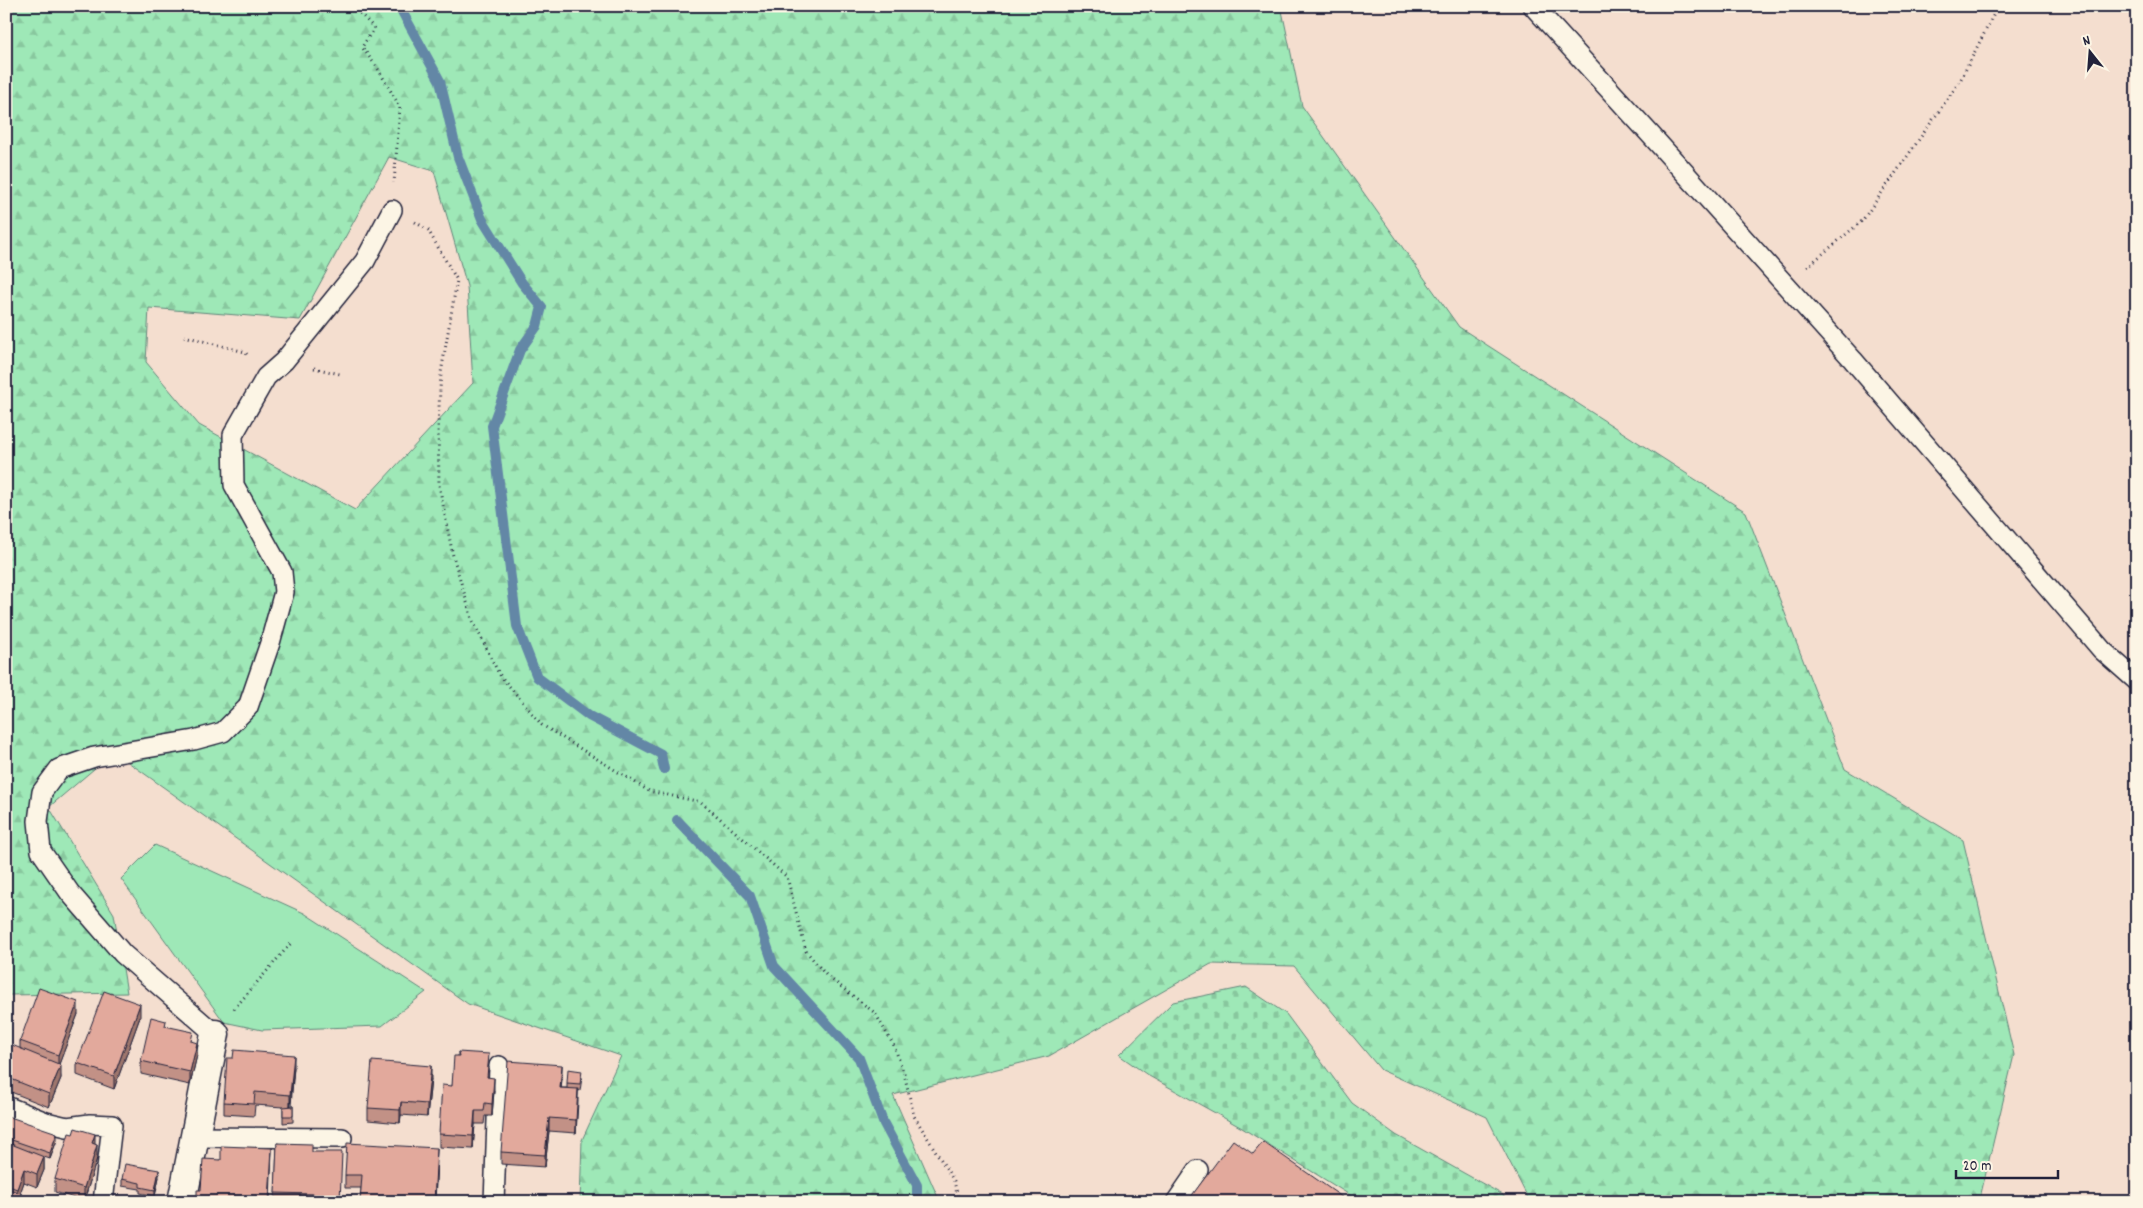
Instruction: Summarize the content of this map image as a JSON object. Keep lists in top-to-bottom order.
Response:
{
  "scale_bar": "20 m",
  "north": "top"
}
